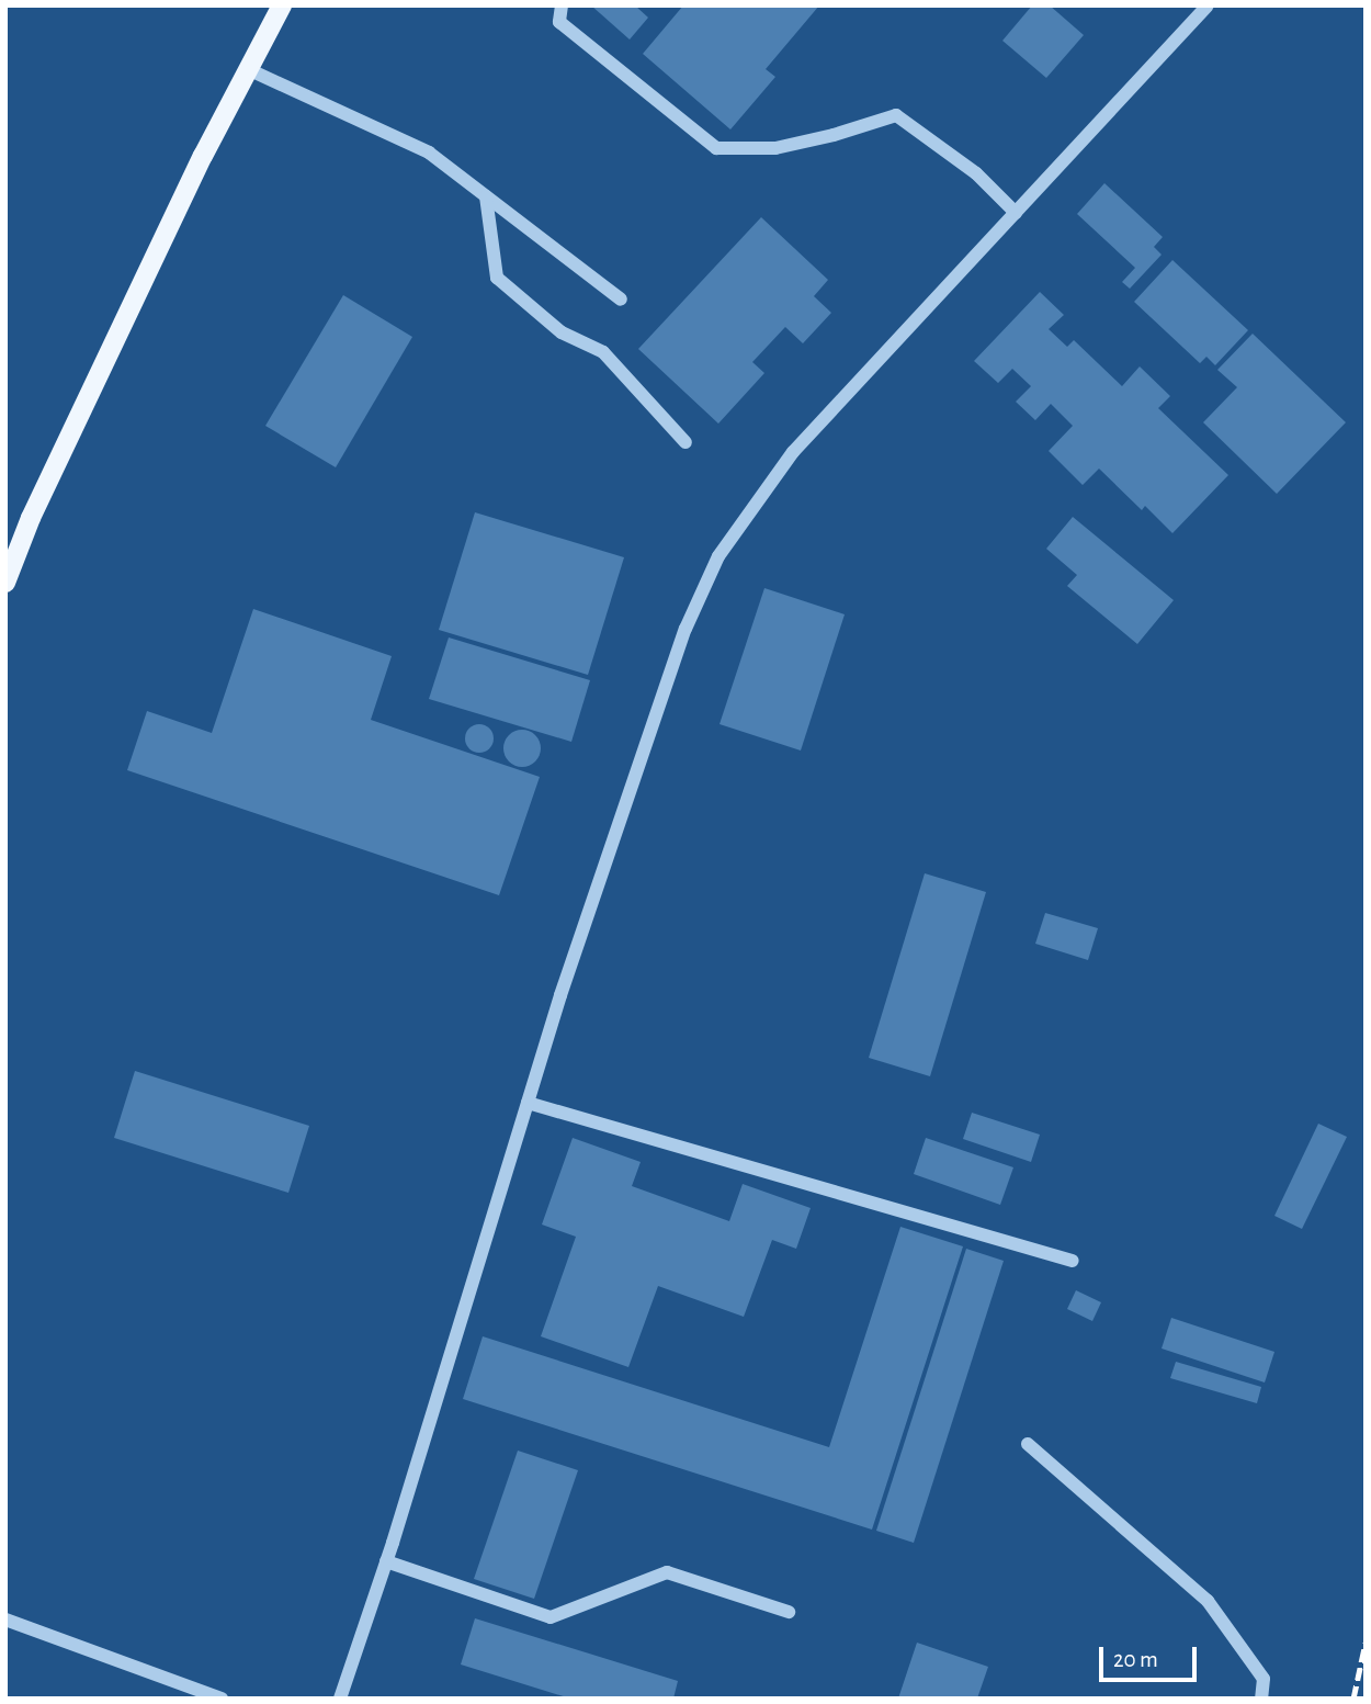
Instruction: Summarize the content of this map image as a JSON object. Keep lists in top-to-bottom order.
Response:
{
  "scale_bar": "20 m"
}
